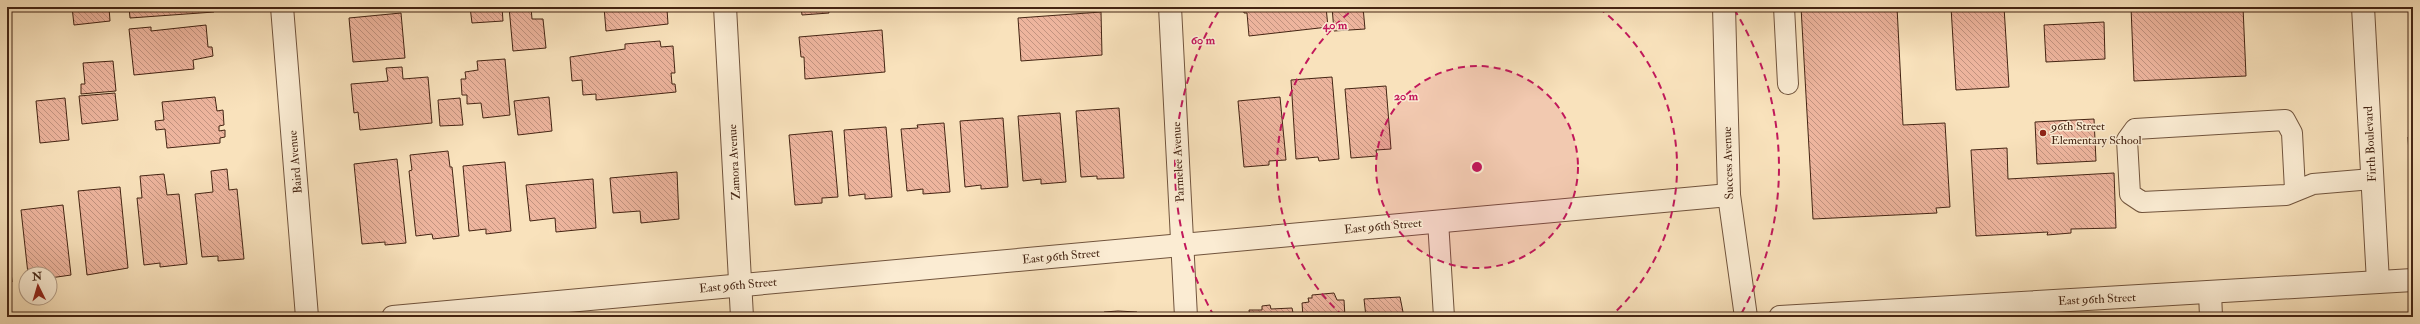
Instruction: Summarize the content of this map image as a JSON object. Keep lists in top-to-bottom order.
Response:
{
  "streets": {
    "street": [
      "Firth Boulevard",
      "Baird Avenue",
      "Zamora Avenue",
      "Parmelee Avenue",
      "Success Avenue",
      "East 96th Street"
    ]
  },
  "crossings": [
    ["Firth Boulevard", "East 96th Street"],
    ["Zamora Avenue", "East 96th Street"],
    ["Parmelee Avenue", "East 96th Street"],
    ["Success Avenue", "East 96th Street"]
  ],
  "places": ["96th Street Elementary School"],
  "north": "top",
  "rings": ["40 m", "60 m", "20 m"]
}
